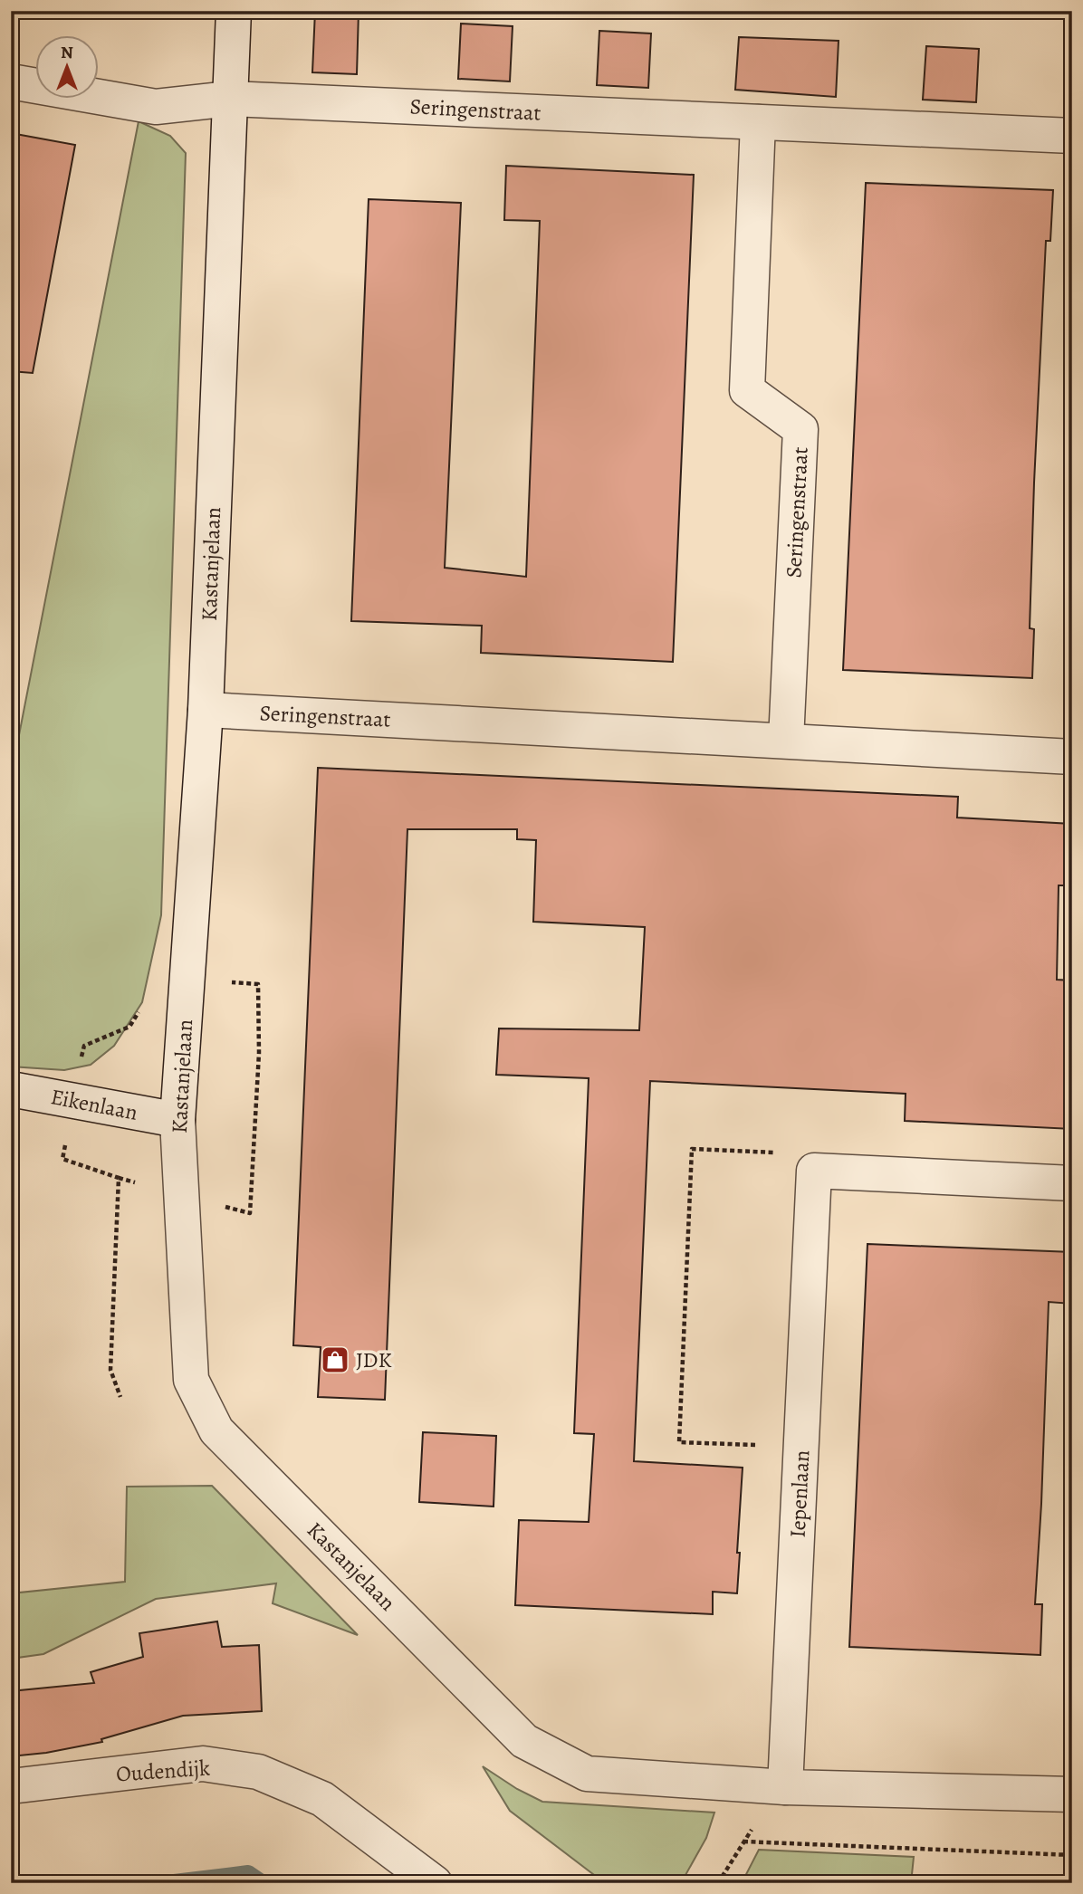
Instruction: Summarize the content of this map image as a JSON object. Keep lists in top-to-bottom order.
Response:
{
  "streets": {
    "street": [
      "Seringenstraat",
      "Kastanjelaan",
      "Eikenlaan",
      "Iepenlaan",
      "Oudendijk"
    ]
  },
  "crossings": [
    ["Seringenstraat", "Kastanjelaan"],
    ["Kastanjelaan", "Eikenlaan"],
    ["Kastanjelaan", "Iepenlaan"]
  ],
  "places": {
    "shop": ["JDK"]
  },
  "north": "top"
}
